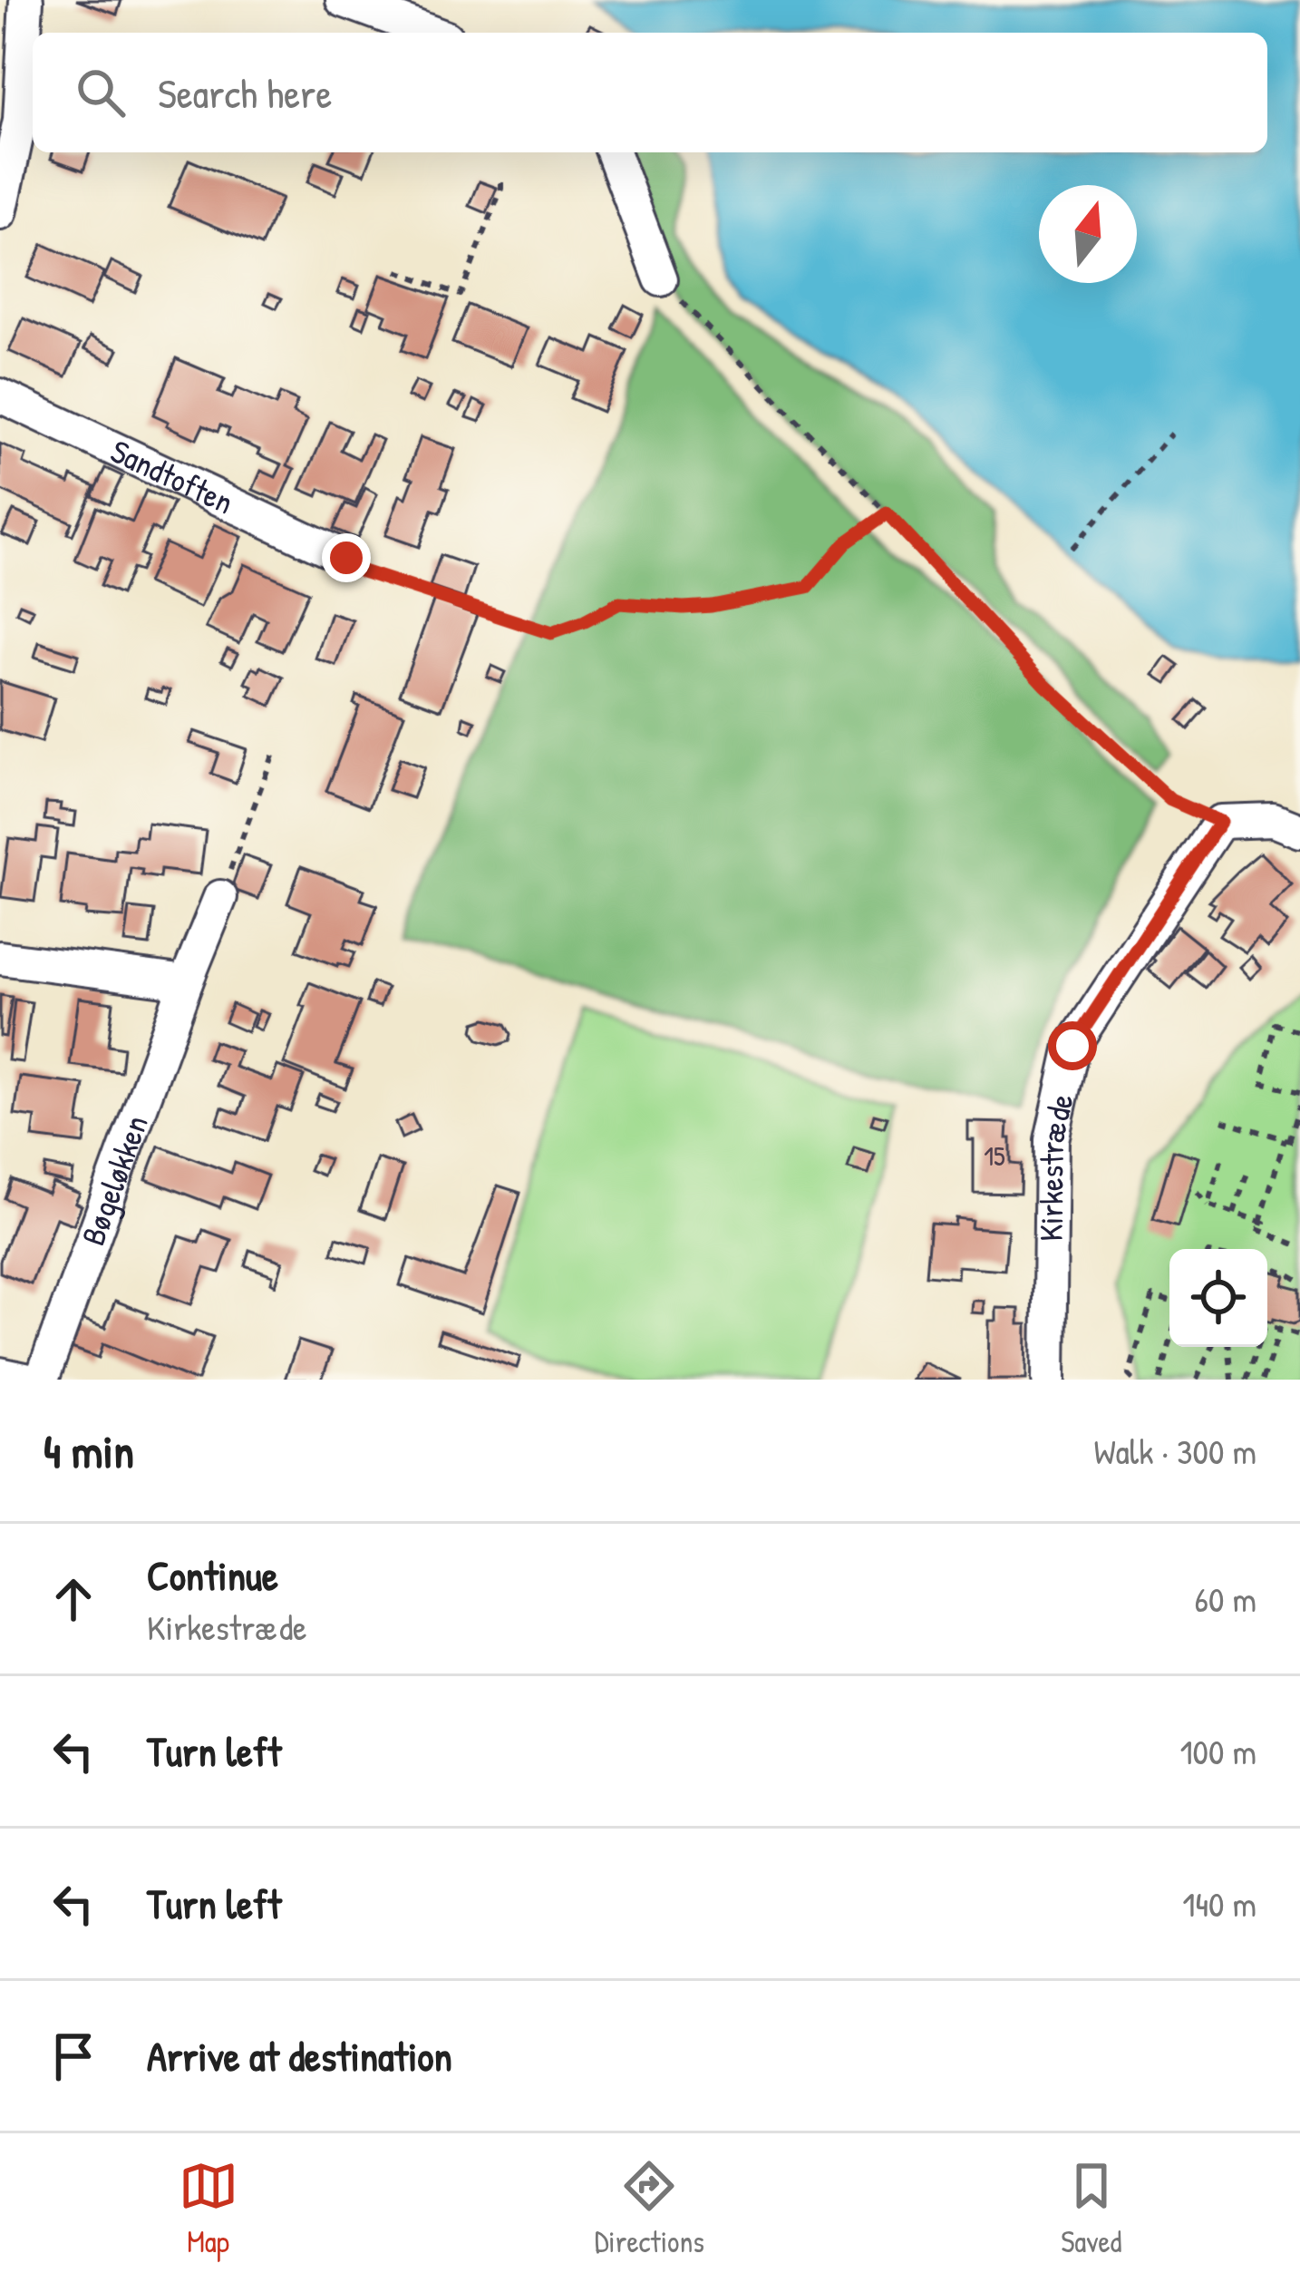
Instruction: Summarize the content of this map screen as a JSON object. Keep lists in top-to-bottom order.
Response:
{
  "streets": {
    "street": ["Sandtoften", "Kirkestræde", "Bøgeløkken"]
  },
  "house_numbers": ["15"],
  "north": "top",
  "page": {
    "search": "Search here",
    "heading": ["4 min", "Walk · 300 m"],
    "list": [
      ["Continue", "Kirkestræde", "60 m"],
      ["Turn left", "100 m"],
      ["Turn left", "140 m"],
      "Arrive at destination"
    ],
    "nav": ["Map", "Directions", "Saved"]
  }
}
